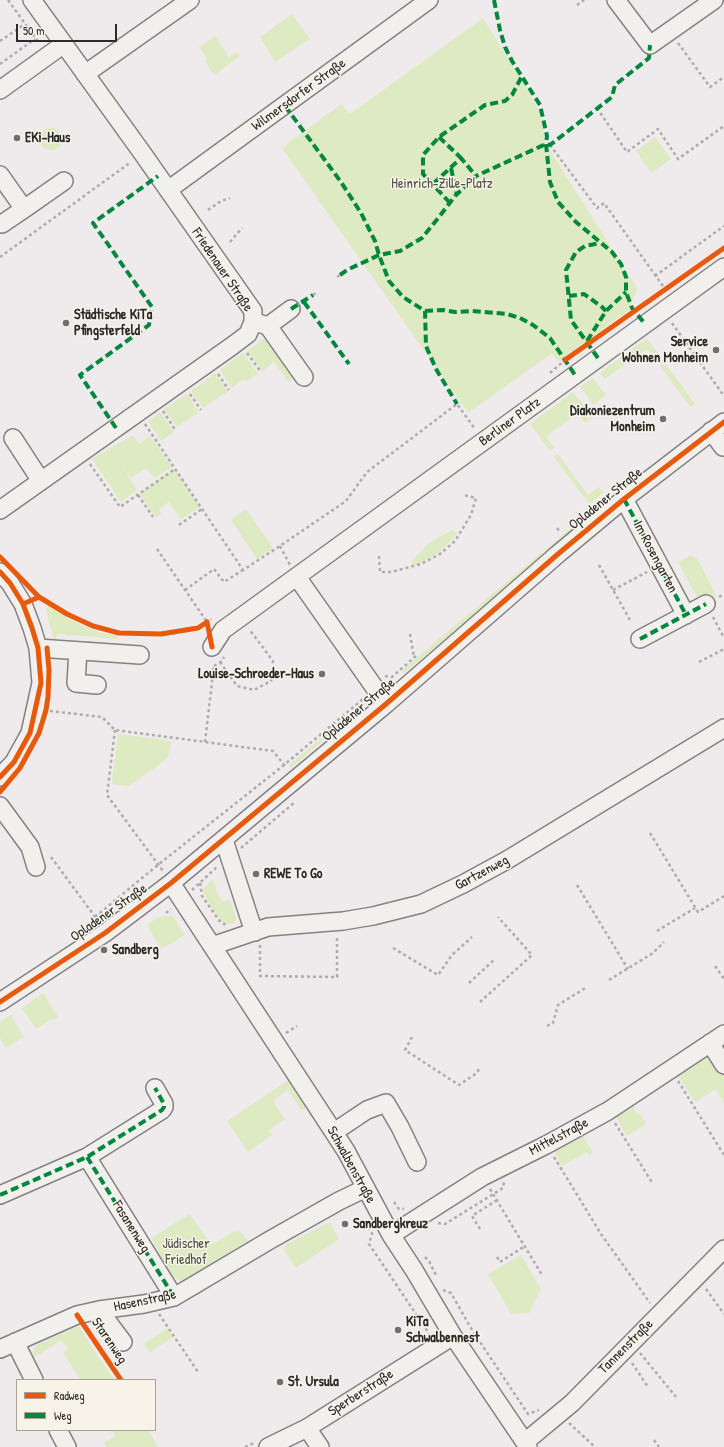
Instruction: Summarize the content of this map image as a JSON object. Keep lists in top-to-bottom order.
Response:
{
  "streets": {
    "street": [
      "Wilmersdorfer Straße",
      "Friedenauer Straße",
      "Berliner Platz",
      "Opladener Straße",
      "Im Rosengarten",
      "Gartzenweg",
      "Mittelstraße",
      "Schwalbenstraße",
      "Fasanenweg",
      "Hasenstraße",
      "Tannenstraße",
      "Sperberstraße"
    ],
    "cycle path": ["Starenweg"]
  },
  "crossings": [
    ["Wilmersdorfer Straße", "Friedenauer Straße"],
    ["Opladener Straße", "Im Rosengarten"],
    ["Opladener Straße", "Schwalbenstraße"],
    ["Gartzenweg", "Schwalbenstraße"],
    ["Mittelstraße", "Schwalbenstraße"],
    ["Schwalbenstraße", "Hasenstraße"],
    ["Schwalbenstraße", "Tannenstraße"],
    ["Schwalbenstraße", "Sperberstraße"],
    ["Fasanenweg", "Hasenstraße"],
    ["Hasenstraße", "Starenweg"]
  ],
  "parks": ["Heinrich-Zille-Platz", "Jüdischer Friedhof"],
  "places": [
    "EKi-Haus",
    "Städtische KiTa Pfingsterfeld",
    "Service Wohnen Monheim",
    "Diakoniezentrum Monheim",
    "Louise-Schroeder-Haus",
    "REWE To Go",
    "Sandberg",
    "Sandbergkreuz",
    "KiTa Schwalbennest",
    "St. Ursula"
  ],
  "legend": ["Radweg", "Weg"],
  "scale_bar": "50 m"
}
